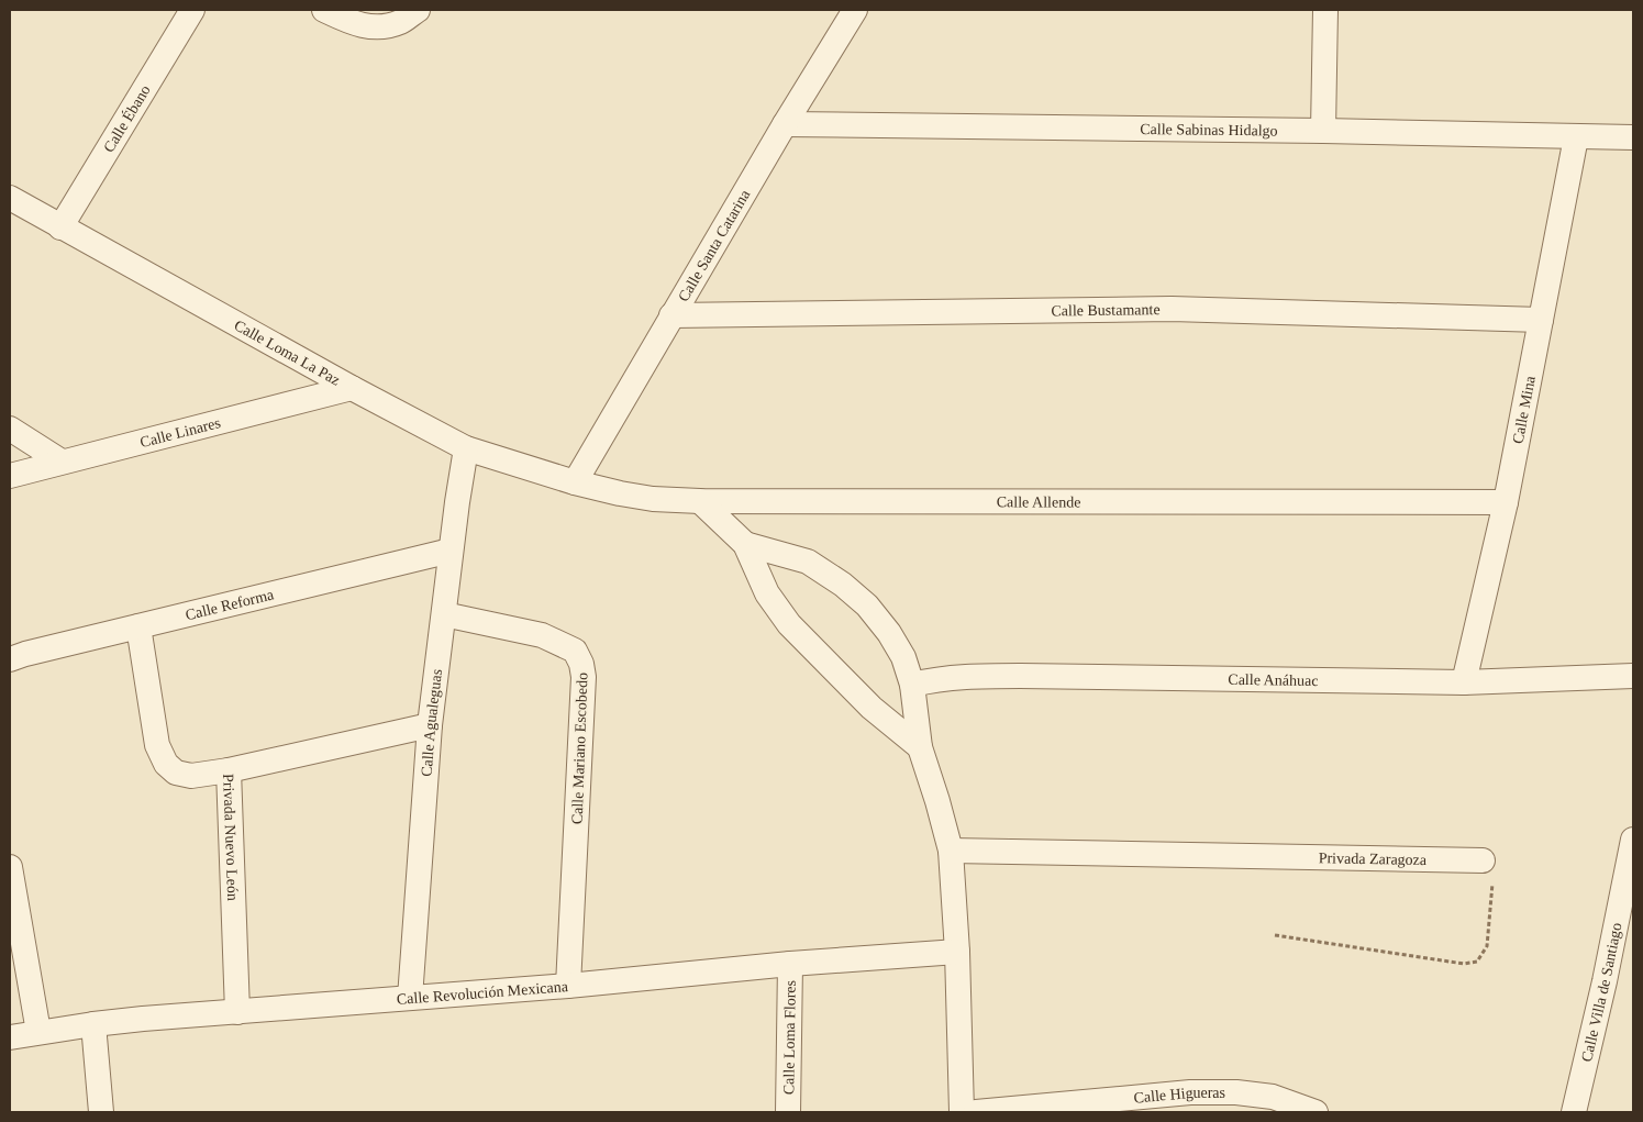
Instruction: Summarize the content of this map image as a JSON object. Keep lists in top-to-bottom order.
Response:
{
  "streets": {
    "street": [
      "Calle Ébano",
      "Calle Sabinas Hidalgo",
      "Calle Santa Catarina",
      "Calle Bustamante",
      "Calle Loma La Paz",
      "Calle Mina",
      "Calle Linares",
      "Calle Allende",
      "Calle Reforma",
      "Calle Anáhuac",
      "Calle Agualeguas",
      "Calle Mariano Escobedo",
      "Privada Nuevo León",
      "Privada Zaragoza",
      "Calle Revolución Mexicana",
      "Calle Villa de Santiago",
      "Calle Loma Flores",
      "Calle Higueras"
    ]
  },
  "crossings": [
    ["Calle Ébano", "Calle Loma La Paz"],
    ["Calle Sabinas Hidalgo", "Calle Santa Catarina"],
    ["Calle Sabinas Hidalgo", "Calle Mina"],
    ["Calle Santa Catarina", "Calle Bustamante"],
    ["Calle Santa Catarina", "Calle Loma La Paz"],
    ["Calle Santa Catarina", "Calle Allende"],
    ["Calle Bustamante", "Calle Mina"],
    ["Calle Loma La Paz", "Calle Linares"],
    ["Calle Loma La Paz", "Calle Allende"],
    ["Calle Loma La Paz", "Calle Agualeguas"],
    ["Calle Mina", "Calle Allende"],
    ["Calle Mina", "Calle Anáhuac"],
    ["Calle Reforma", "Calle Agualeguas"],
    ["Calle Agualeguas", "Calle Mariano Escobedo"],
    ["Calle Agualeguas", "Privada Nuevo León"],
    ["Calle Agualeguas", "Calle Revolución Mexicana"],
    ["Calle Mariano Escobedo", "Calle Revolución Mexicana"],
    ["Privada Nuevo León", "Calle Revolución Mexicana"],
    ["Calle Revolución Mexicana", "Calle Loma Flores"]
  ]
}
